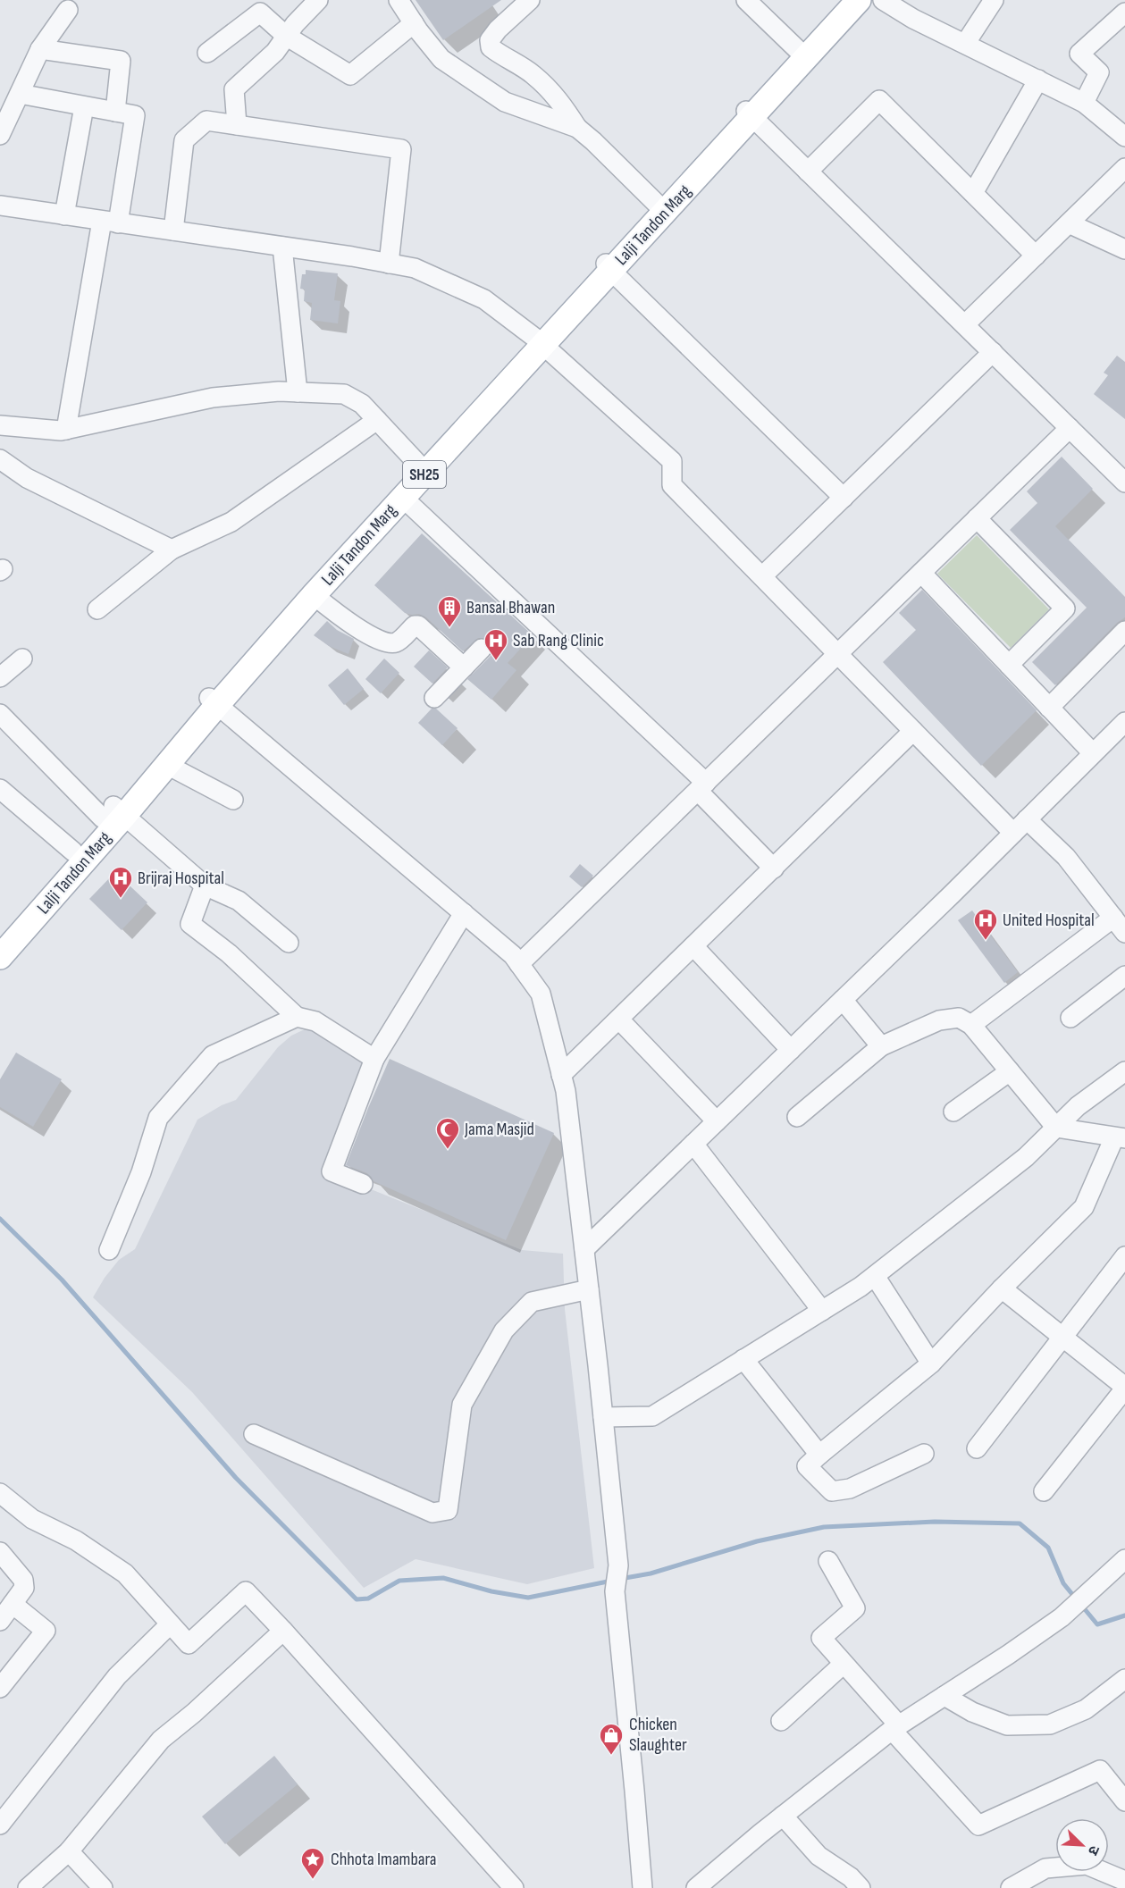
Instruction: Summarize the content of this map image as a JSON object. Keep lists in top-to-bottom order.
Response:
{
  "streets": {
    "main road": ["Lalji Tandon Marg", "SH25"]
  },
  "places": {
    "building": ["Bansal Bhawan"],
    "hospital": ["Sab Rang Clinic", "Brijraj Hospital", "United Hospital"],
    "mosque": ["Jama Masjid"],
    "shop": ["Chicken Slaughter"],
    "place": ["Chhota Imambara"]
  },
  "north": "bottom right"
}
